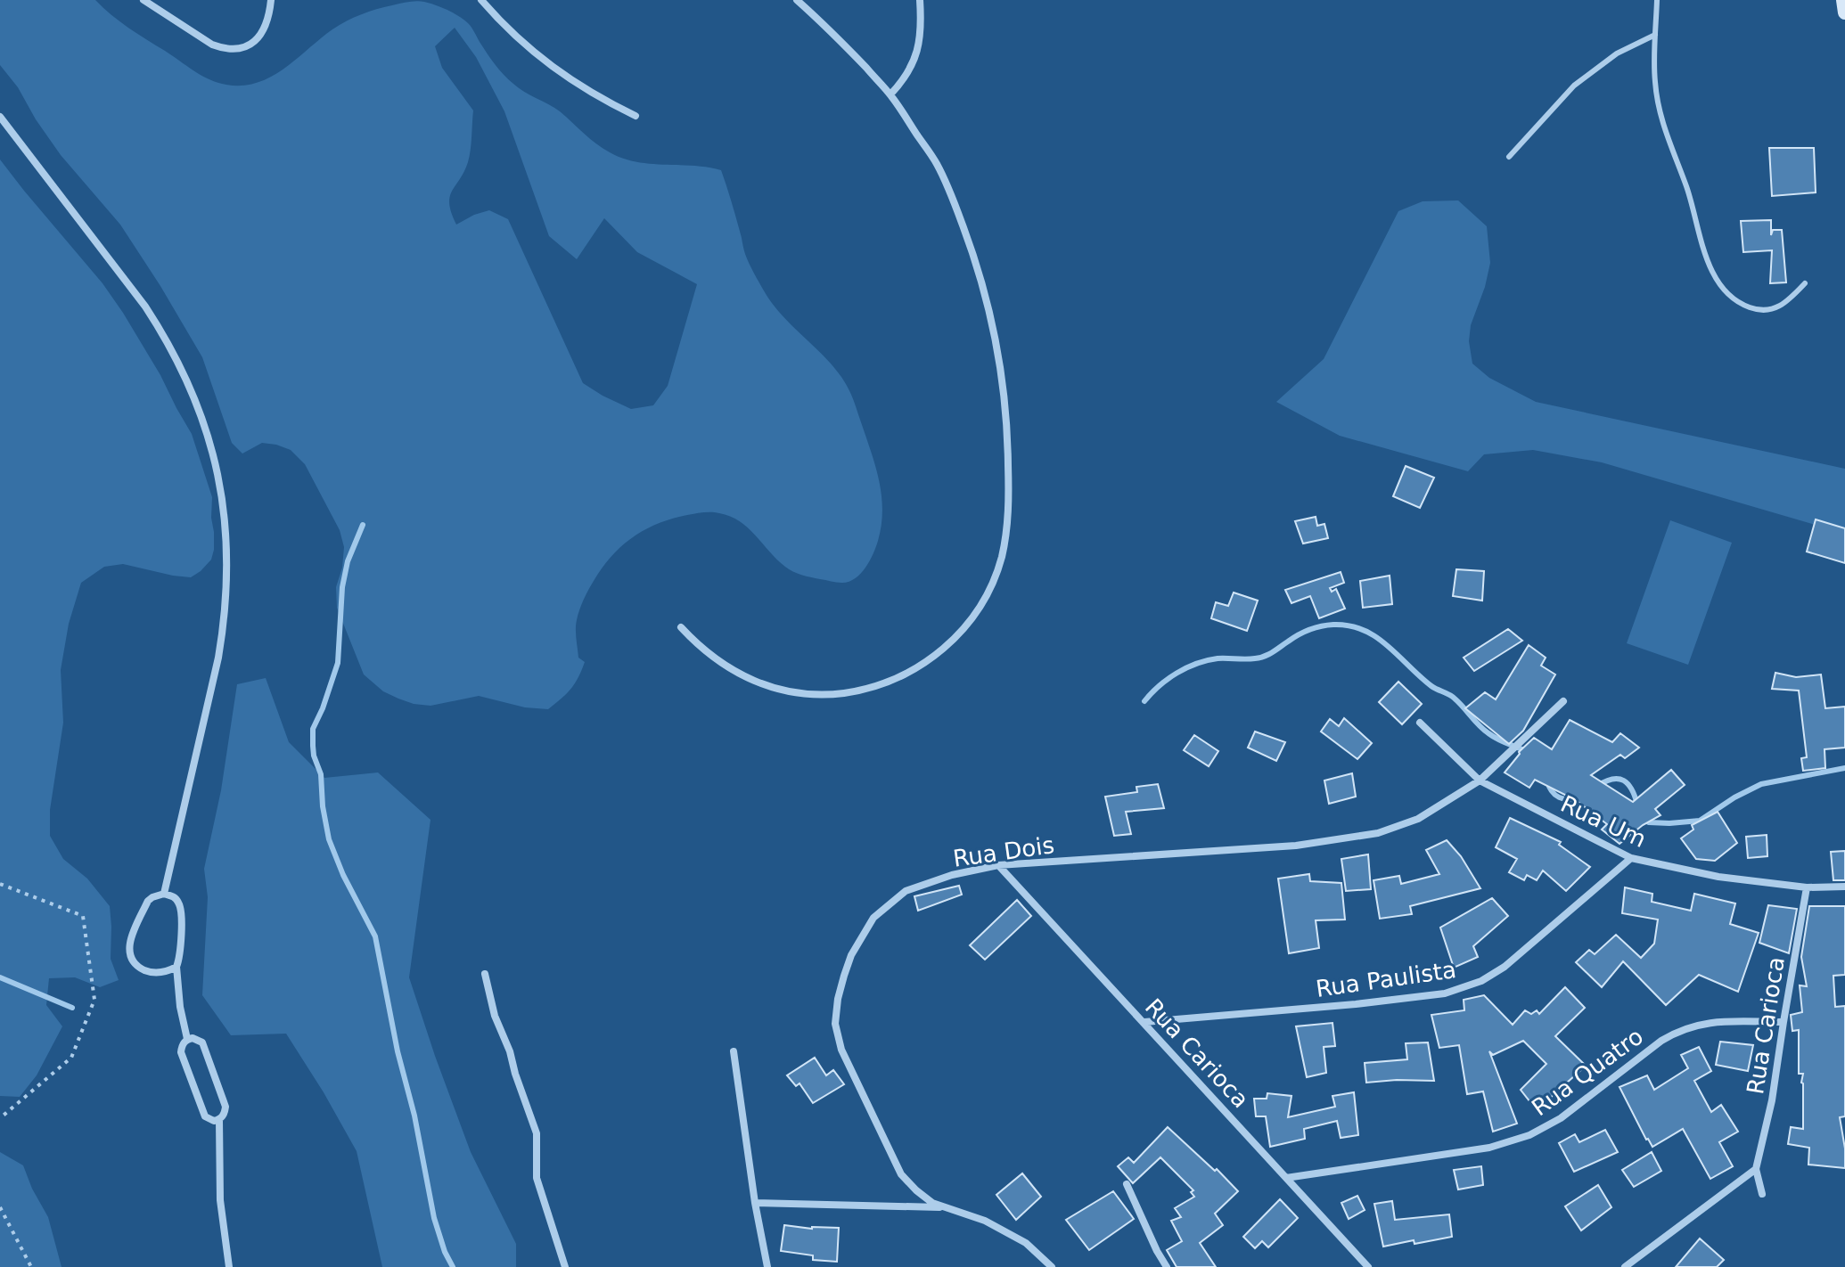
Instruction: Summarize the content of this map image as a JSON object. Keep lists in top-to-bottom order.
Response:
{
  "streets": {
    "street": [
      "Rua Um",
      "Rua Dois",
      "Rua Paulista",
      "Rua Carioca",
      "Rua Quatro"
    ]
  },
  "crossings": [
    ["Rua Um", "Rua Dois"],
    ["Rua Um", "Rua Paulista"],
    ["Rua Um", "Rua Carioca"],
    ["Rua Dois", "Rua Carioca"],
    ["Rua Paulista", "Rua Carioca"],
    ["Rua Carioca", "Rua Quatro"]
  ]
}
